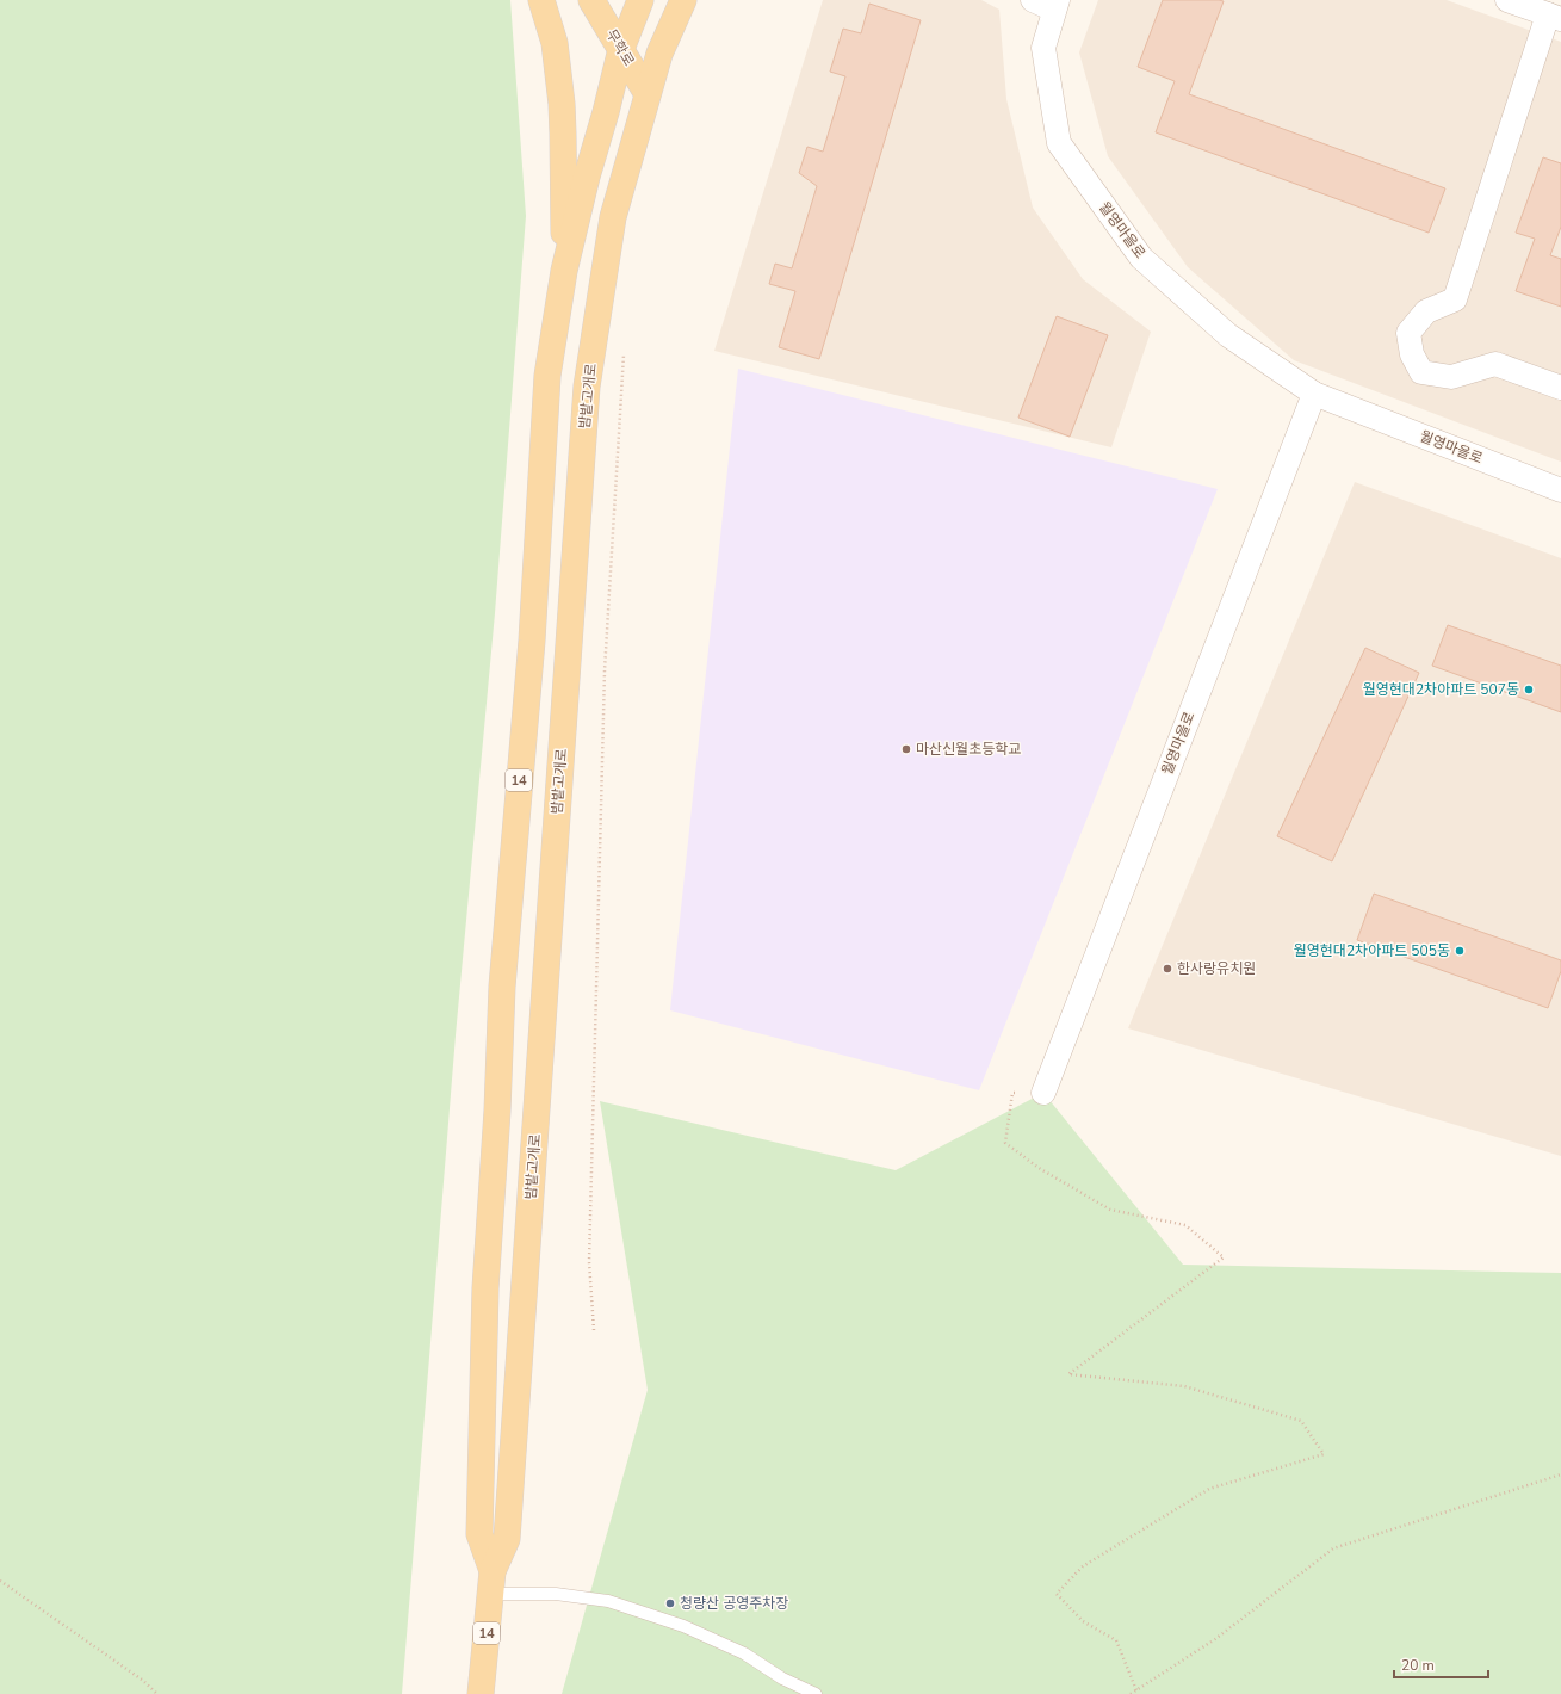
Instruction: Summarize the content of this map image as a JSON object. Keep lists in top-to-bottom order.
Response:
{
  "streets": {
    "main road": ["무학로", "밤밭고개로", "14"],
    "street": ["월영마을로"]
  },
  "crossings": [
    ["무학로", "밤밭고개로"]
  ],
  "places": [
    "월영현대2차아파트 507동",
    "마산신월초등학교",
    "월영현대2차아파트 505동",
    "한사랑유치원",
    "청량산 공영주차장"
  ],
  "scale_bar": "20 m"
}
